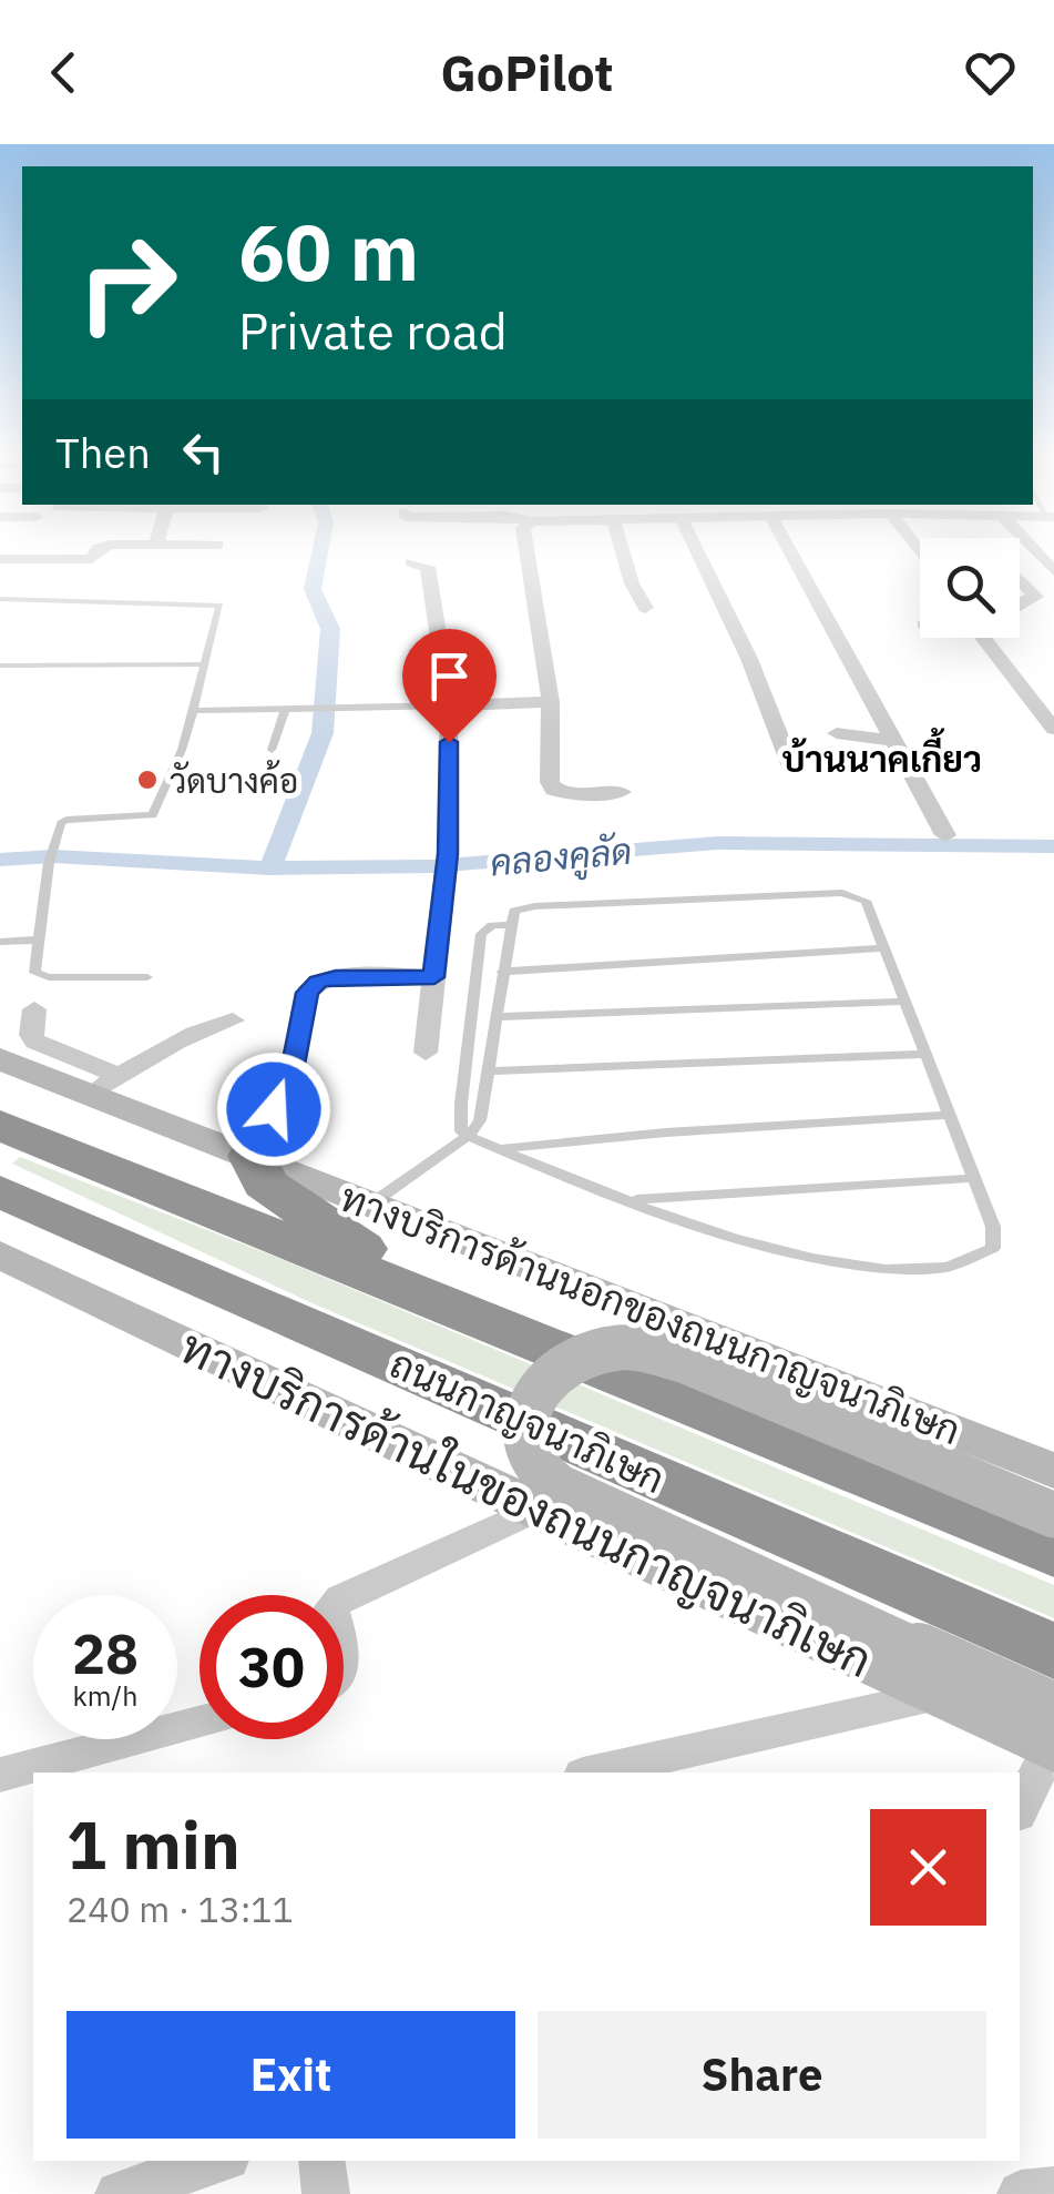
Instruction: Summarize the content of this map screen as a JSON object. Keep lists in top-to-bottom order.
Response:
{
  "streets": {
    "highway": ["ถนนกาญจนาภิเษก"],
    "main road": ["ทางบริการด้านนอกของถนนกาญจนาภิเษก", "ทางบริการด้านในของถนนกาญจนาภิเษก"]
  },
  "districts": ["บ้านนาคเกี้ยว"],
  "water": ["คลองคูลัด"],
  "places": ["วัดบางค้อ"],
  "page": {
    "header": "GoPilot",
    "turn": ["60 m", "Private road"],
    "then": "Then",
    "speed": "28 km/h",
    "limit": "30",
    "heading": ["1 min", "240 m · 13:11"],
    "buttons": ["Exit", "Share"]
  }
}
